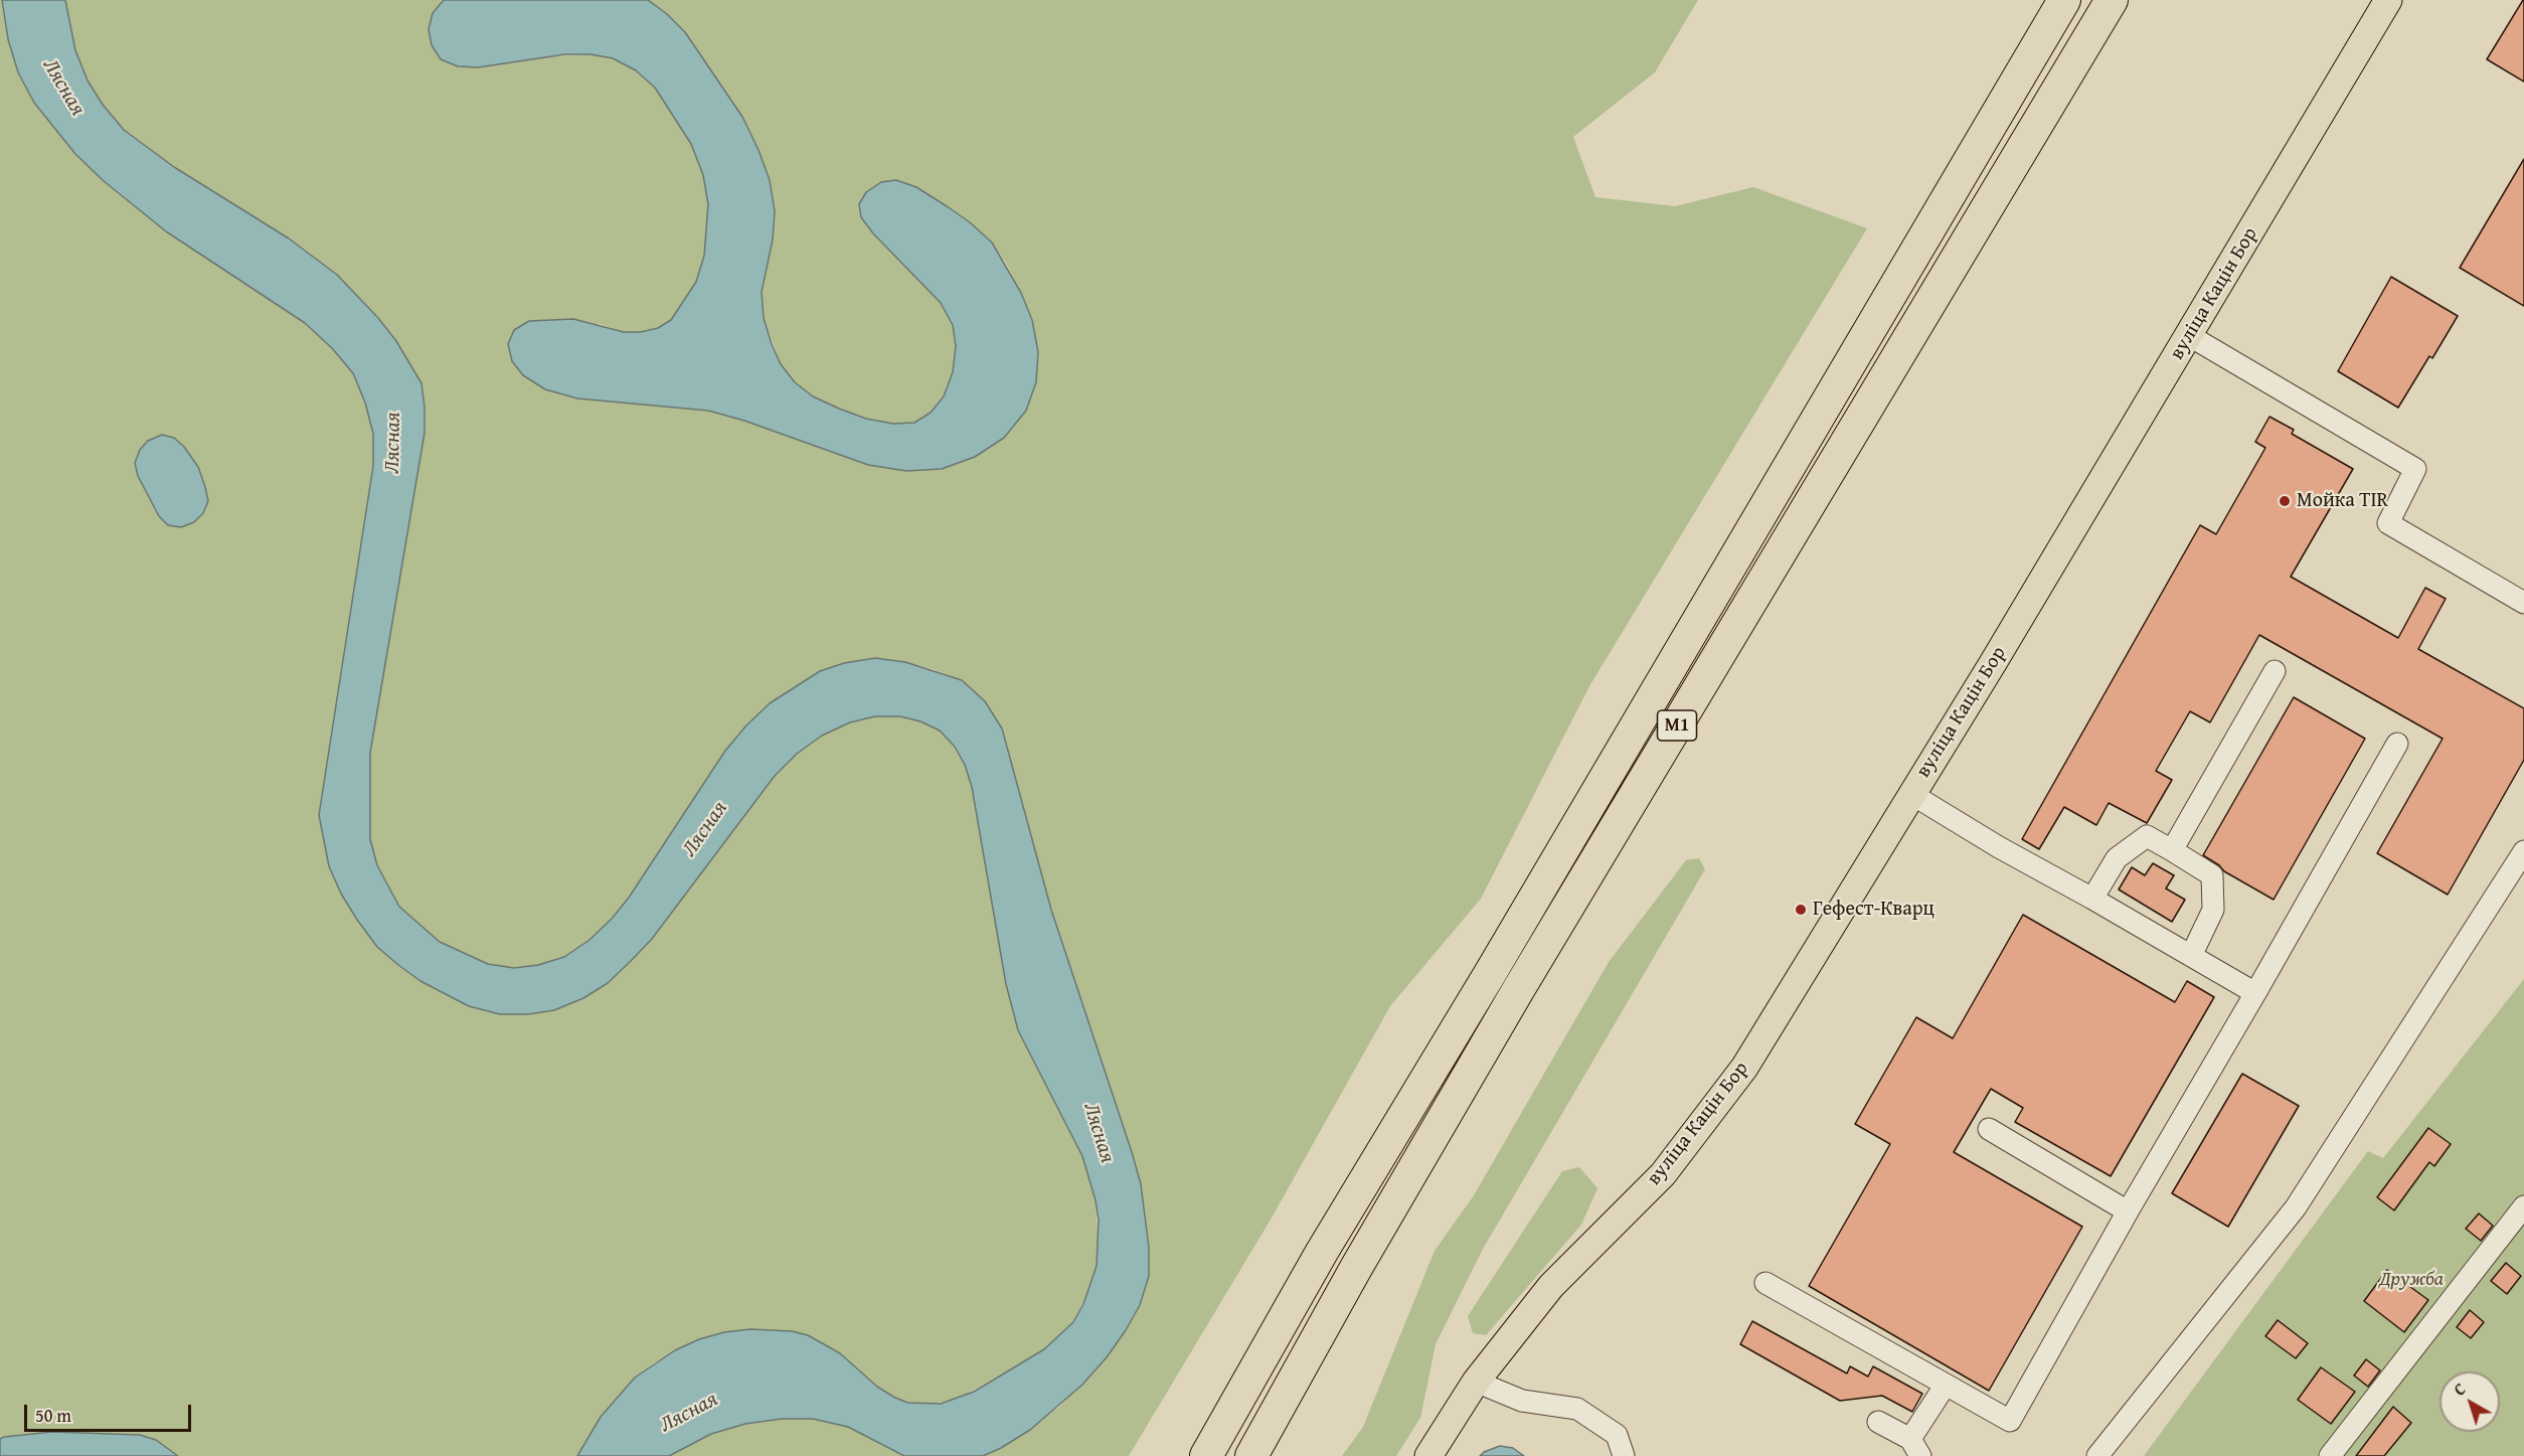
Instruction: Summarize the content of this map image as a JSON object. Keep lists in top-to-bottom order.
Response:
{
  "streets": {
    "highway": ["М1"],
    "main road": ["вуліца Кацін Бор"]
  },
  "water": ["Лясная"],
  "parks": ["Дружба"],
  "places": ["Мойка TIR", "Гефест-Кварц"],
  "scale_bar": "50 m",
  "north": "top left"
}
